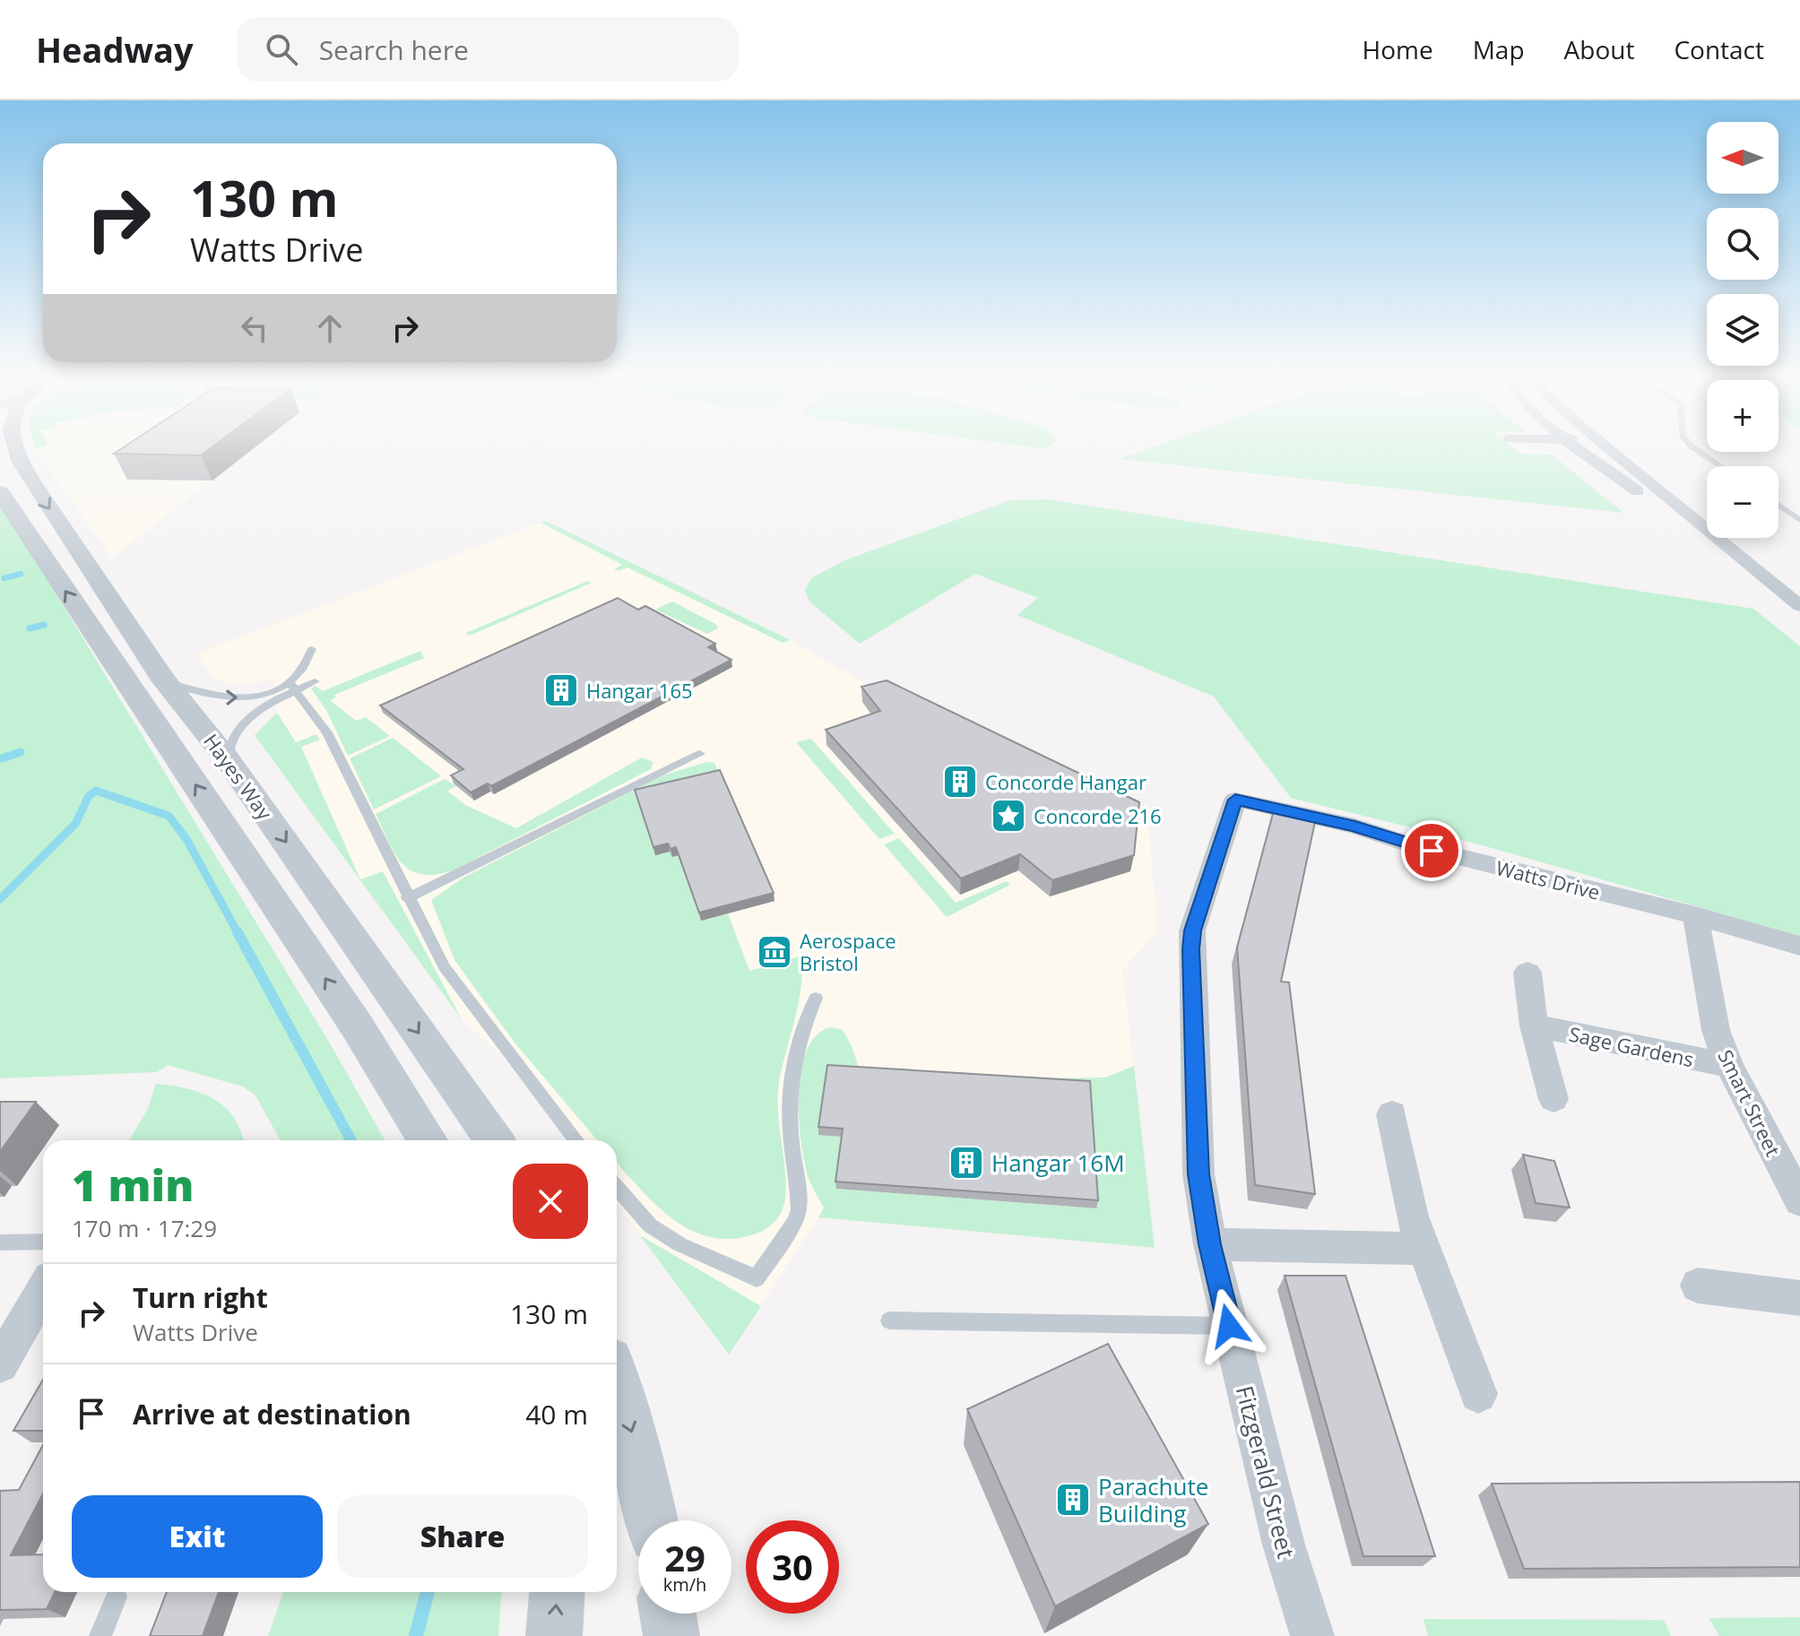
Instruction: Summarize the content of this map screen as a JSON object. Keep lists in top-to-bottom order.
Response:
{
  "streets": {
    "street": [
      "Hayes Way",
      "Watts Drive",
      "Sage Gardens",
      "Smart Street",
      "Fitzgerald Street"
    ]
  },
  "crossings": [
    ["Watts Drive", "Smart Street"],
    ["Watts Drive", "Fitzgerald Street"],
    ["Sage Gardens", "Smart Street"]
  ],
  "places": {
    "building": [
      "Hangar 165",
      "Concorde Hangar",
      "Hangar 16M",
      "Parachute Building"
    ],
    "place": ["Concorde 216"],
    "museum": ["Aerospace Bristol"]
  },
  "north": "left",
  "page": {
    "header": "Headway",
    "search": "Search here",
    "nav": [
      "Home",
      "Map",
      "About",
      "Contact"
    ],
    "map_buttons": ["+", "−"],
    "turn": ["130 m", "Watts Drive"],
    "heading": ["1 min", "170 m · 17:29"],
    "list": [
      {
        "name": "Turn right",
        "note": "Watts Drive",
        "value": "130 m"
      },
      {
        "name": "Arrive at destination",
        "value": "40 m"
      }
    ],
    "buttons": ["Exit", "Share"],
    "speed": "29 km/h",
    "limit": "30"
  }
}
